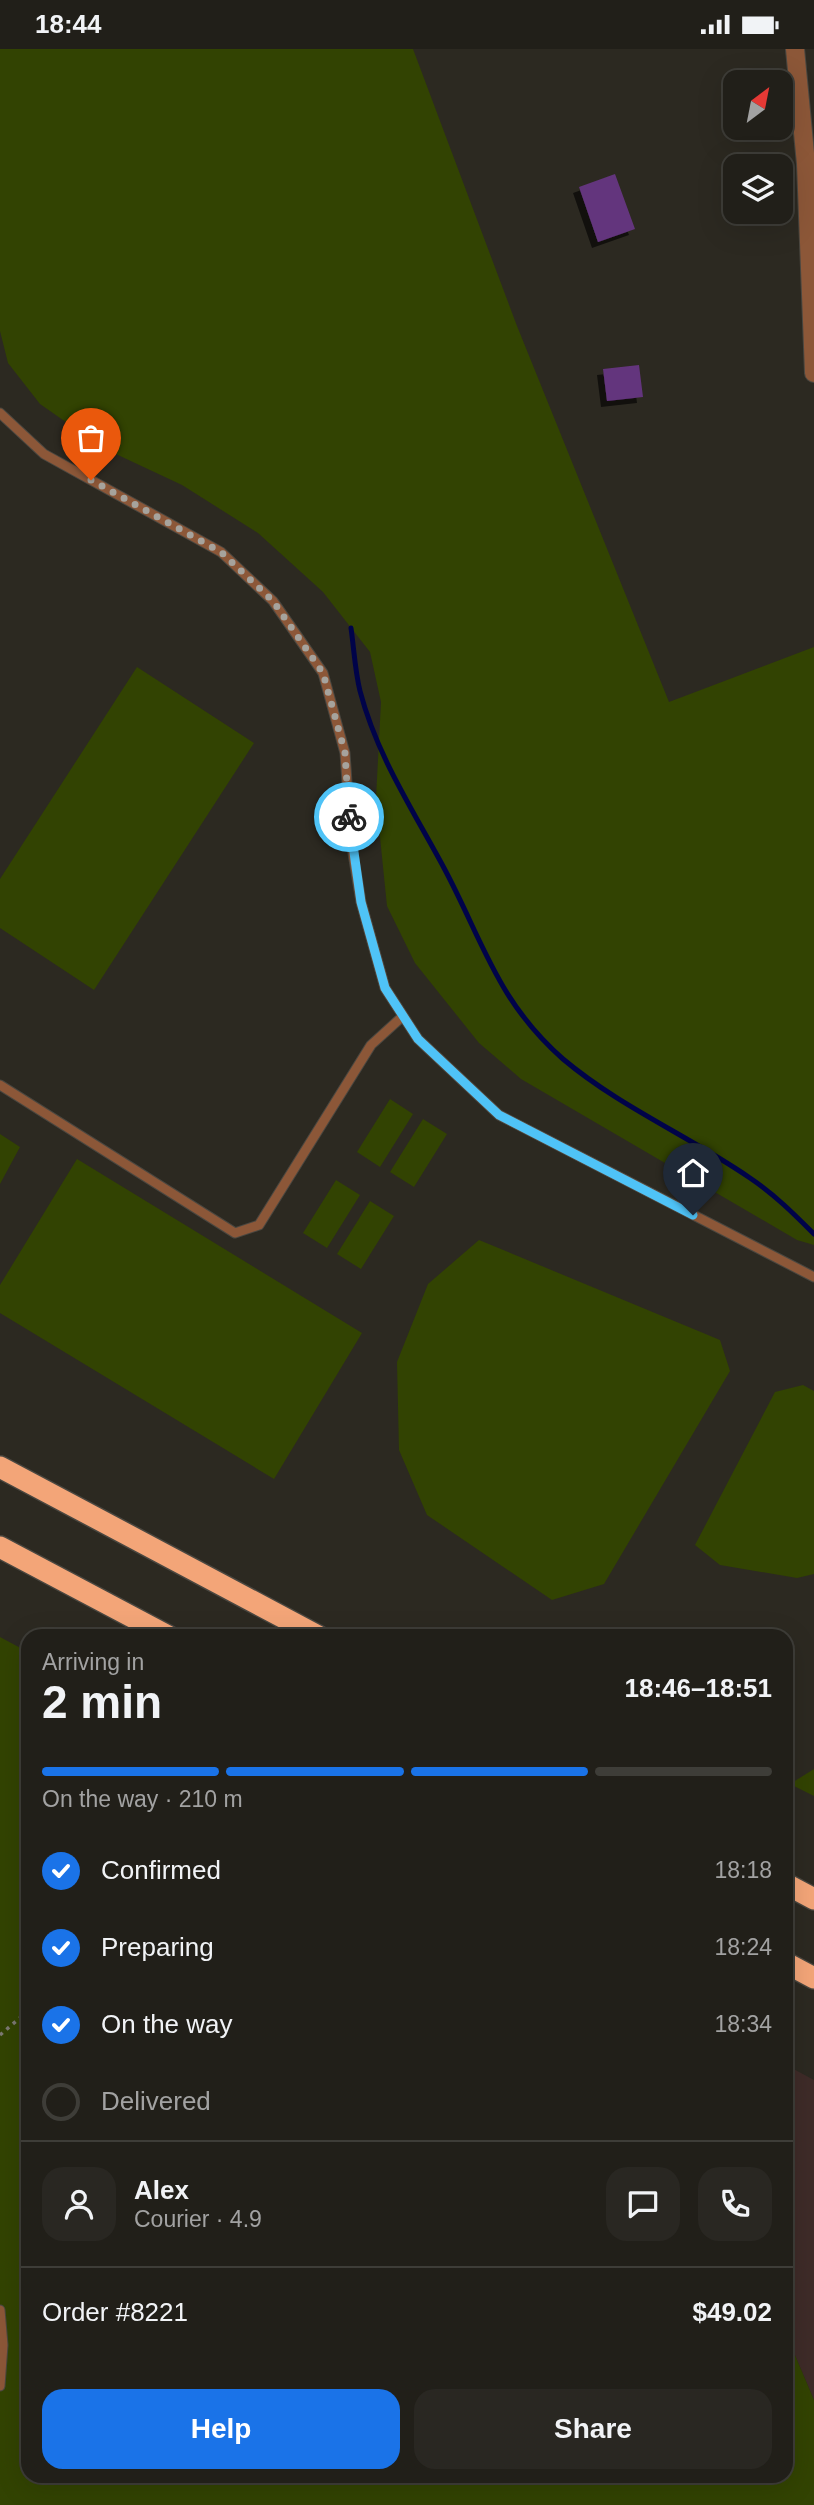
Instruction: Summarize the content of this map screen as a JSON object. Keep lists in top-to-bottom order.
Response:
{
  "north": "top right",
  "page": {
    "status": "18:44",
    "heading": ["2 min", "Arriving in", "18:46–18:51"],
    "panel": [
      "Alex",
      "Courier · 4.9",
      "Order #8221",
      "$49.02"
    ],
    "bar": "On the way · 210 m",
    "list": [
      ["Confirmed", "18:18"],
      ["Preparing", "18:24"],
      ["On the way", "18:34"],
      "Delivered"
    ],
    "buttons": ["Help", "Share"]
  }
}
